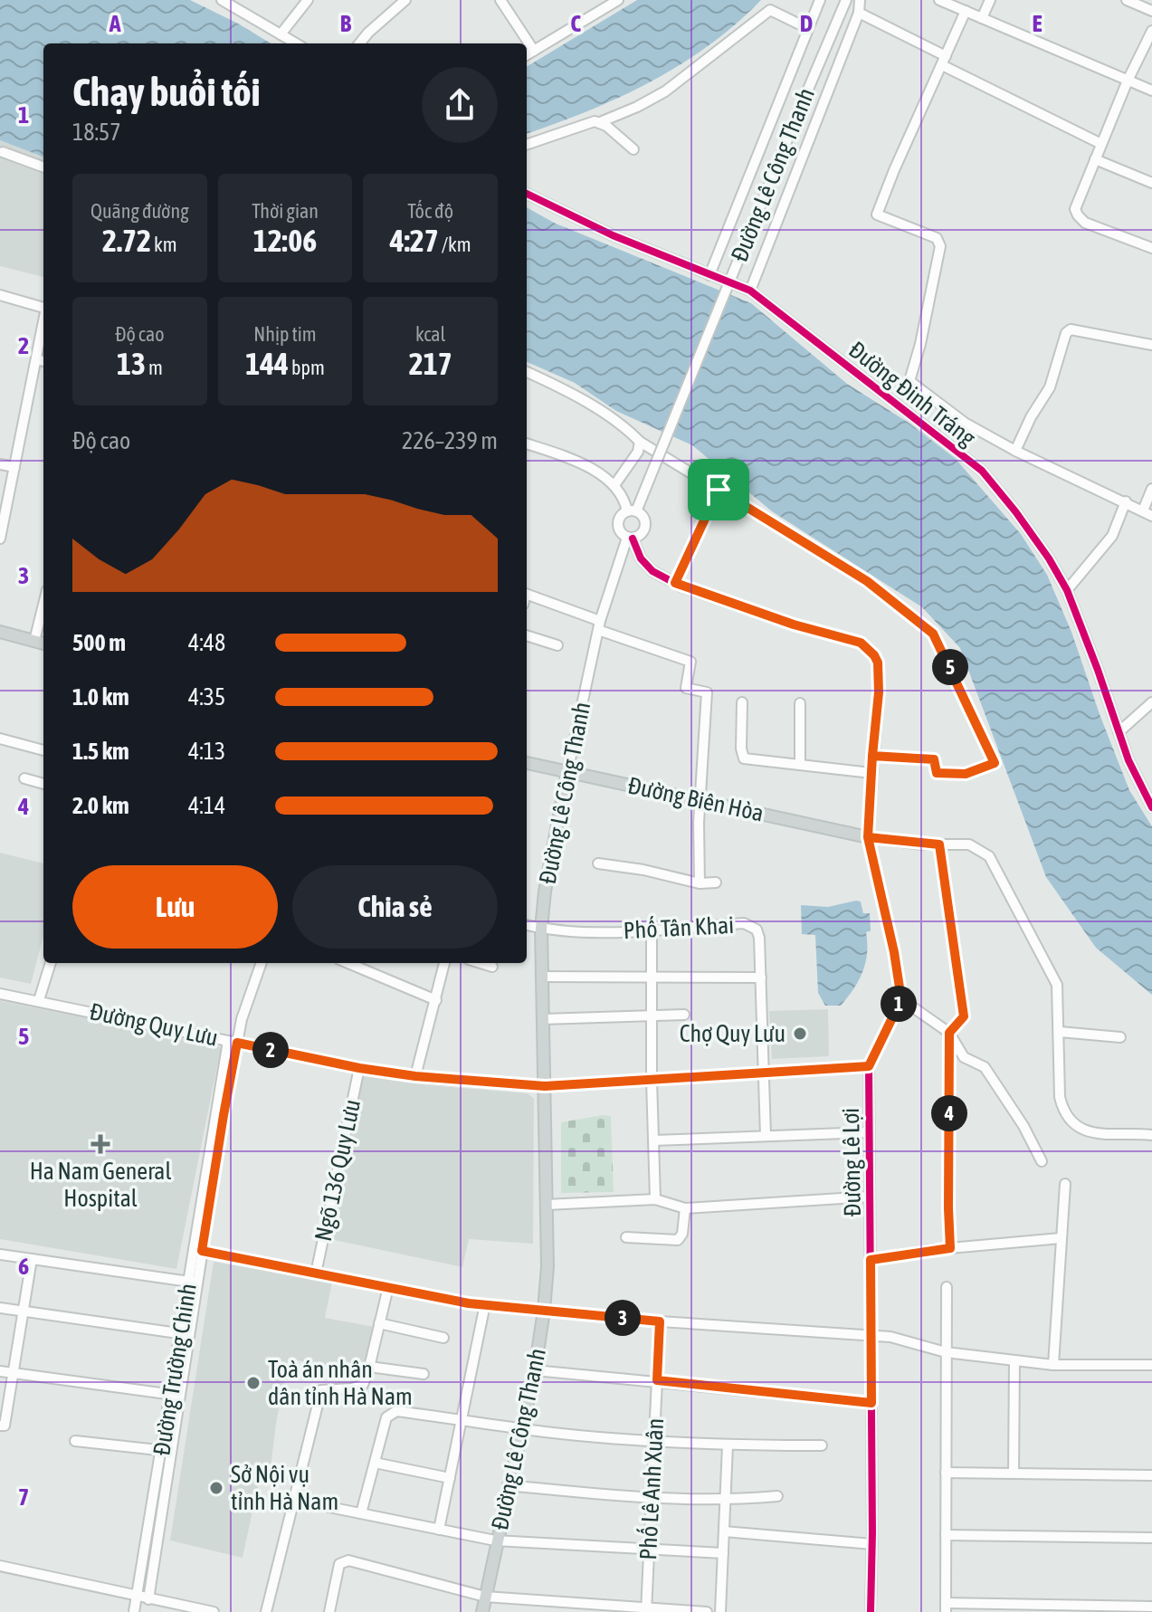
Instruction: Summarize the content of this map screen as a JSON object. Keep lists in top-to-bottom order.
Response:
{
  "streets": {
    "main road": ["Đường Lê Công Thanh", "Đường Biên Hòa"],
    "street": [
      "Đường Đinh Tráng",
      "Phố Tân Khai",
      "Đường Quy Lưu",
      "Đường Lê Lợi",
      "Ngõ 136 Quy Lưu",
      "Đường Trường Chinh",
      "Phố Lê Anh Xuân"
    ]
  },
  "crossings": [
    ["Đường Lê Công Thanh", "Đường Biên Hòa"],
    ["Đường Lê Công Thanh", "Phố Tân Khai"],
    ["Đường Lê Công Thanh", "Đường Quy Lưu"],
    ["Phố Tân Khai", "Đường Quy Lưu"],
    ["Đường Quy Lưu", "Đường Lê Lợi"],
    ["Đường Quy Lưu", "Ngõ 136 Quy Lưu"],
    ["Đường Quy Lưu", "Đường Trường Chinh"]
  ],
  "places": {
    "other": ["Chợ Quy Lưu", "Toà án nhân dân tỉnh Hà Nam", "Sở Nội vụ tỉnh Hà Nam"],
    "health": ["Ha Nam General Hospital"]
  },
  "page": {
    "heading": ["Chạy buổi tối", "18:57"],
    "stats": [
      ["Quãng đường", "2.72 km"],
      ["Thời gian", "12:06"],
      ["Tốc độ", "4:27 /km"],
      ["Độ cao", "13 m"],
      ["Nhịp tim", "144 bpm"],
      ["kcal", "217"]
    ],
    "chart": ["Độ cao", "226–239 m"],
    "list": [
      {
        "name": "500 m",
        "note": "4:48"
      },
      {
        "name": "1.0 km",
        "note": "4:35"
      },
      {
        "name": "1.5 km",
        "note": "4:13"
      },
      {
        "name": "2.0 km",
        "note": "4:14"
      }
    ],
    "pins": [
      "5",
      "1",
      "2",
      "4",
      "3"
    ],
    "buttons": ["Lưu", "Chia sẻ"]
  },
  "grid": {
    "columns": [
      "A",
      "B",
      "C",
      "D",
      "E"
    ],
    "rows": [
      "1",
      "2",
      "3",
      "4",
      "5",
      "6",
      "7"
    ]
  }
}
